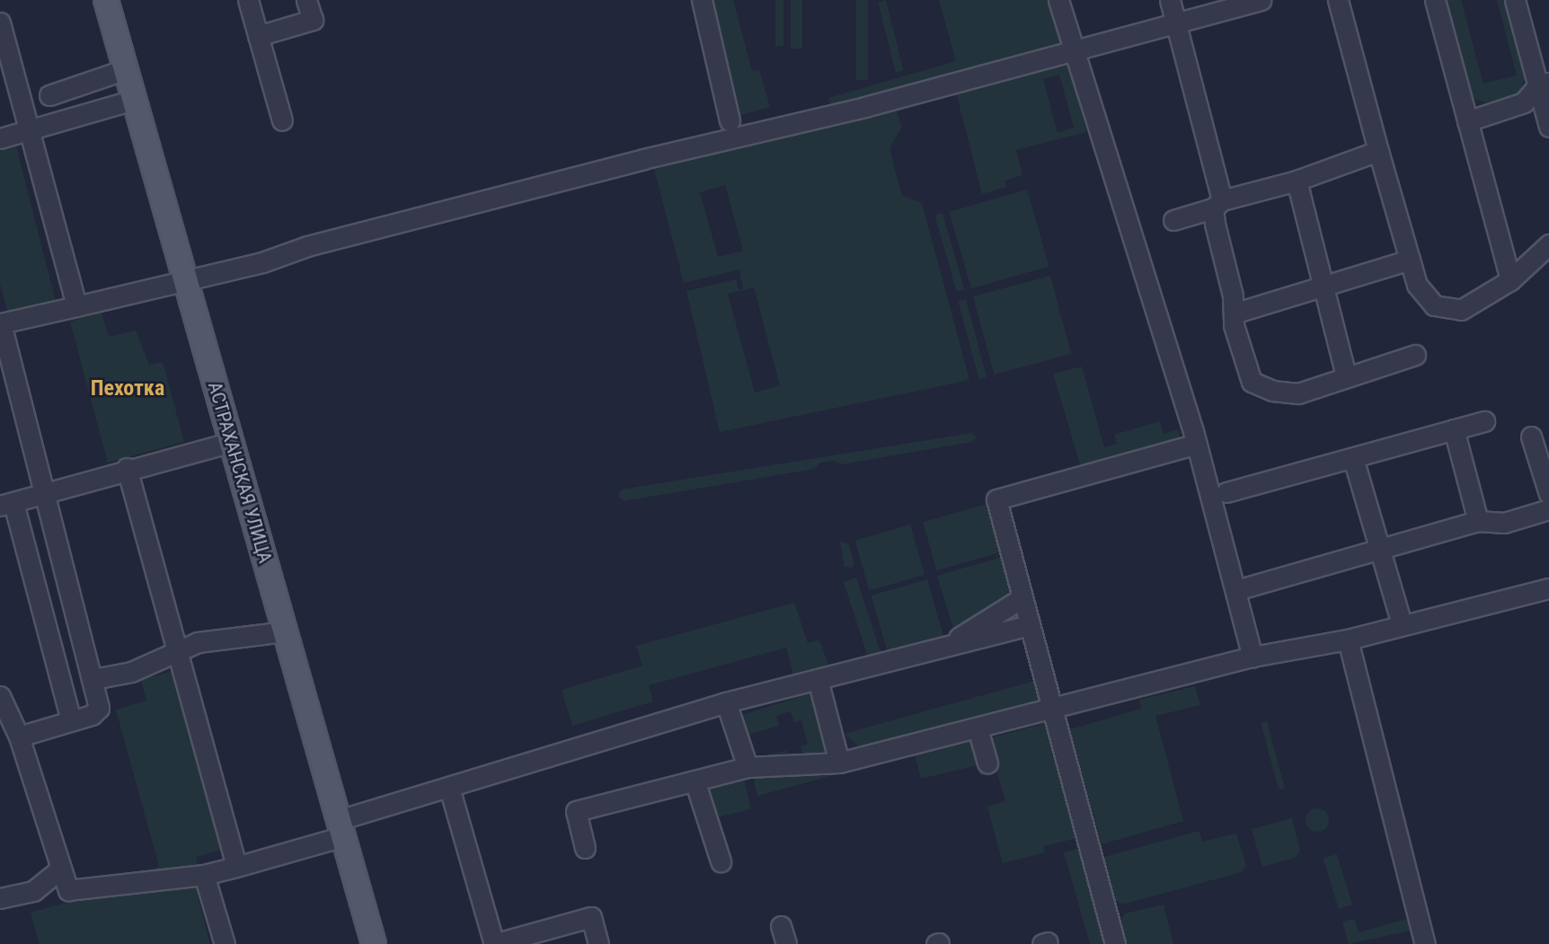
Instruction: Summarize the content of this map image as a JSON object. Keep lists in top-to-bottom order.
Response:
{
  "streets": {
    "main road": ["АСТРАХАНСКАЯ УЛИЦА"]
  },
  "districts": ["Пехотка"]
}
